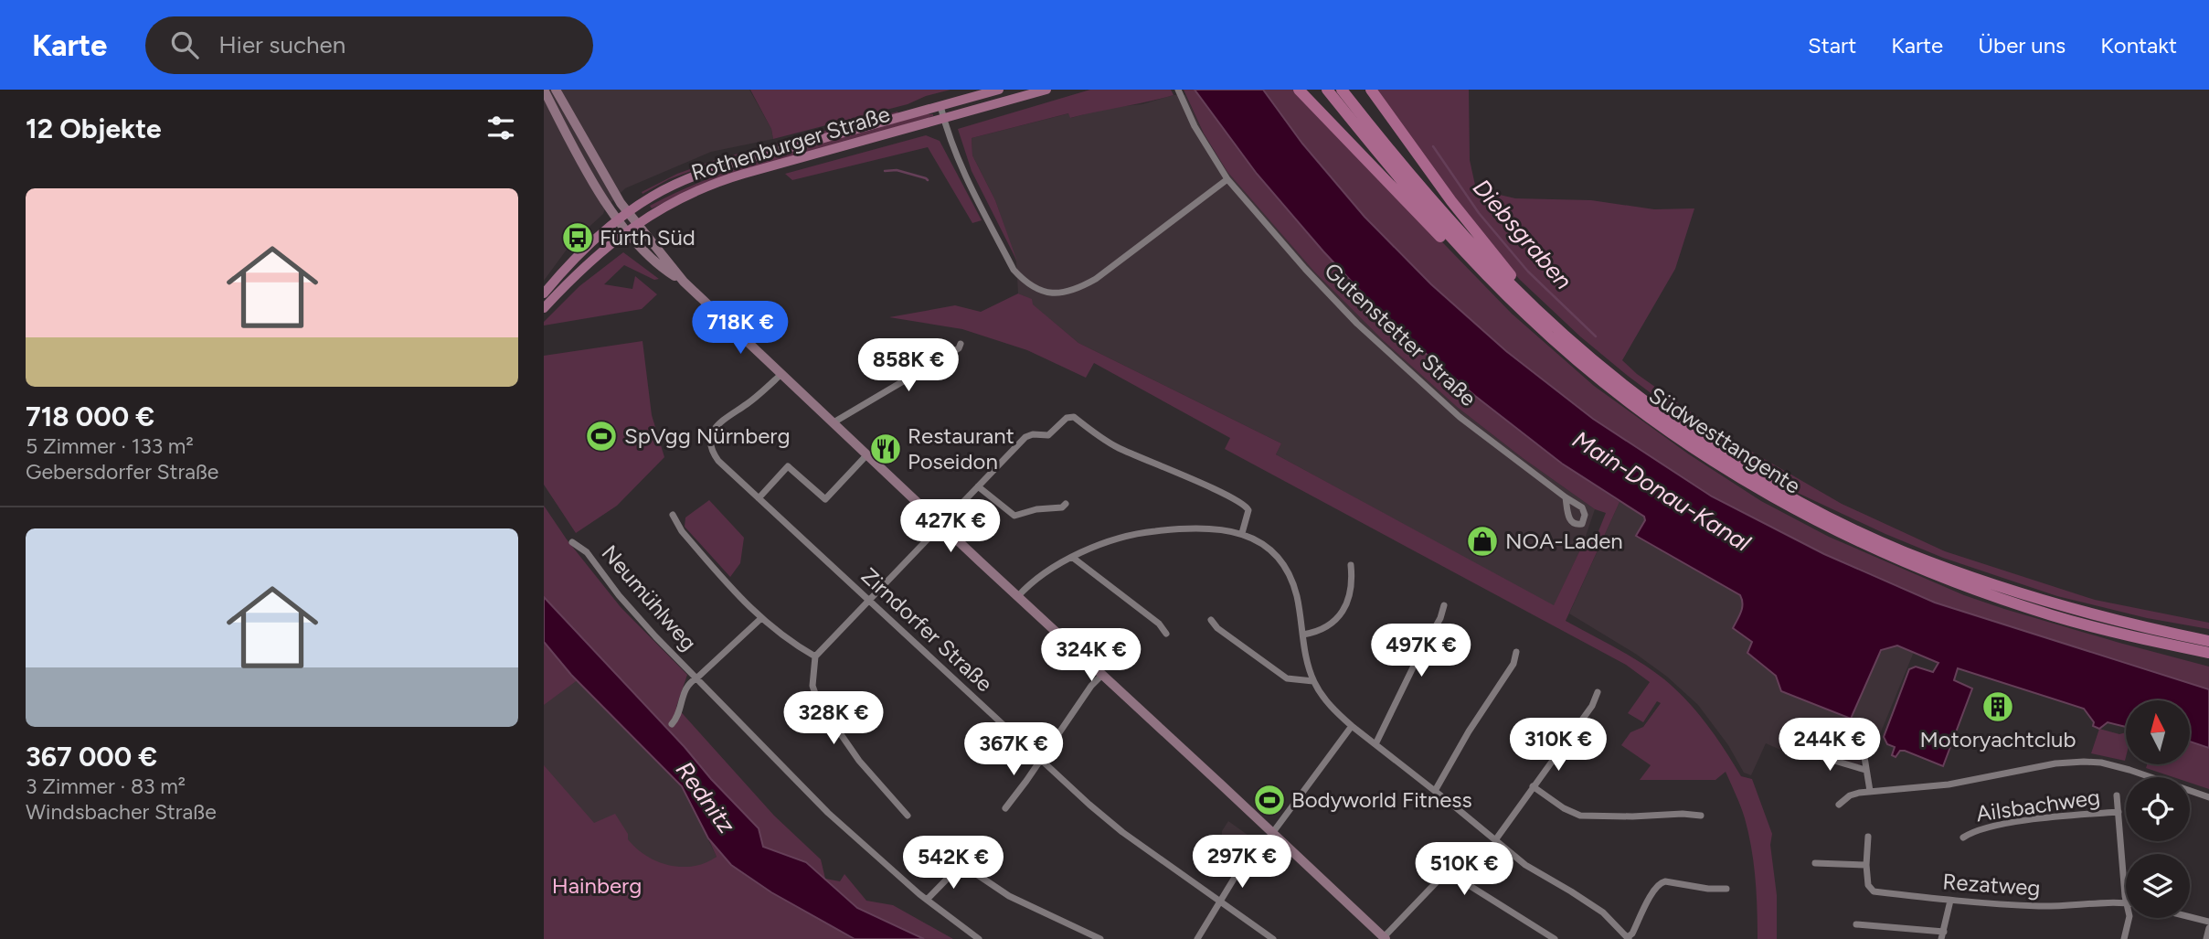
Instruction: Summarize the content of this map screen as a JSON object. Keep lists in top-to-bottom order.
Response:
{
  "streets": {
    "highway": ["Südwesttangente"],
    "main road": ["Rothenburger Straße"],
    "street": [
      "Gutenstetter Straße",
      "Neumühlweg",
      "Zirndorfer Straße",
      "Ailsbachweg",
      "Rezatweg"
    ]
  },
  "water": ["Diebsgraben", "Main-Donau-Kanal", "Rednitz"],
  "parks": ["Hainberg"],
  "places": {
    "bus stop": ["Fürth Süd"],
    "sports": ["SpVgg Nürnberg", "Bodyworld Fitness"],
    "restaurant": ["Restaurant Poseidon"],
    "shop": ["NOA-Laden"],
    "building": ["Motoryachtclub"]
  },
  "north": "top",
  "page": {
    "header": "Karte",
    "search": "Hier suchen",
    "nav": [
      "Start",
      "Karte",
      "Über uns",
      "Kontakt"
    ],
    "heading": "12 Objekte",
    "list": [
      {
        "name": "718 000 €",
        "note": "5 Zimmer · 133 m² · Gebersdorfer Straße"
      },
      {
        "name": "367 000 €",
        "note": "3 Zimmer · 83 m² · Windsbacher Straße"
      }
    ],
    "price": [
      "718K €",
      "858K €",
      "427K €",
      "497K €",
      "324K €",
      "328K €",
      "310K €",
      "244K €",
      "367K €",
      "297K €",
      "542K €",
      "510K €"
    ]
  }
}
